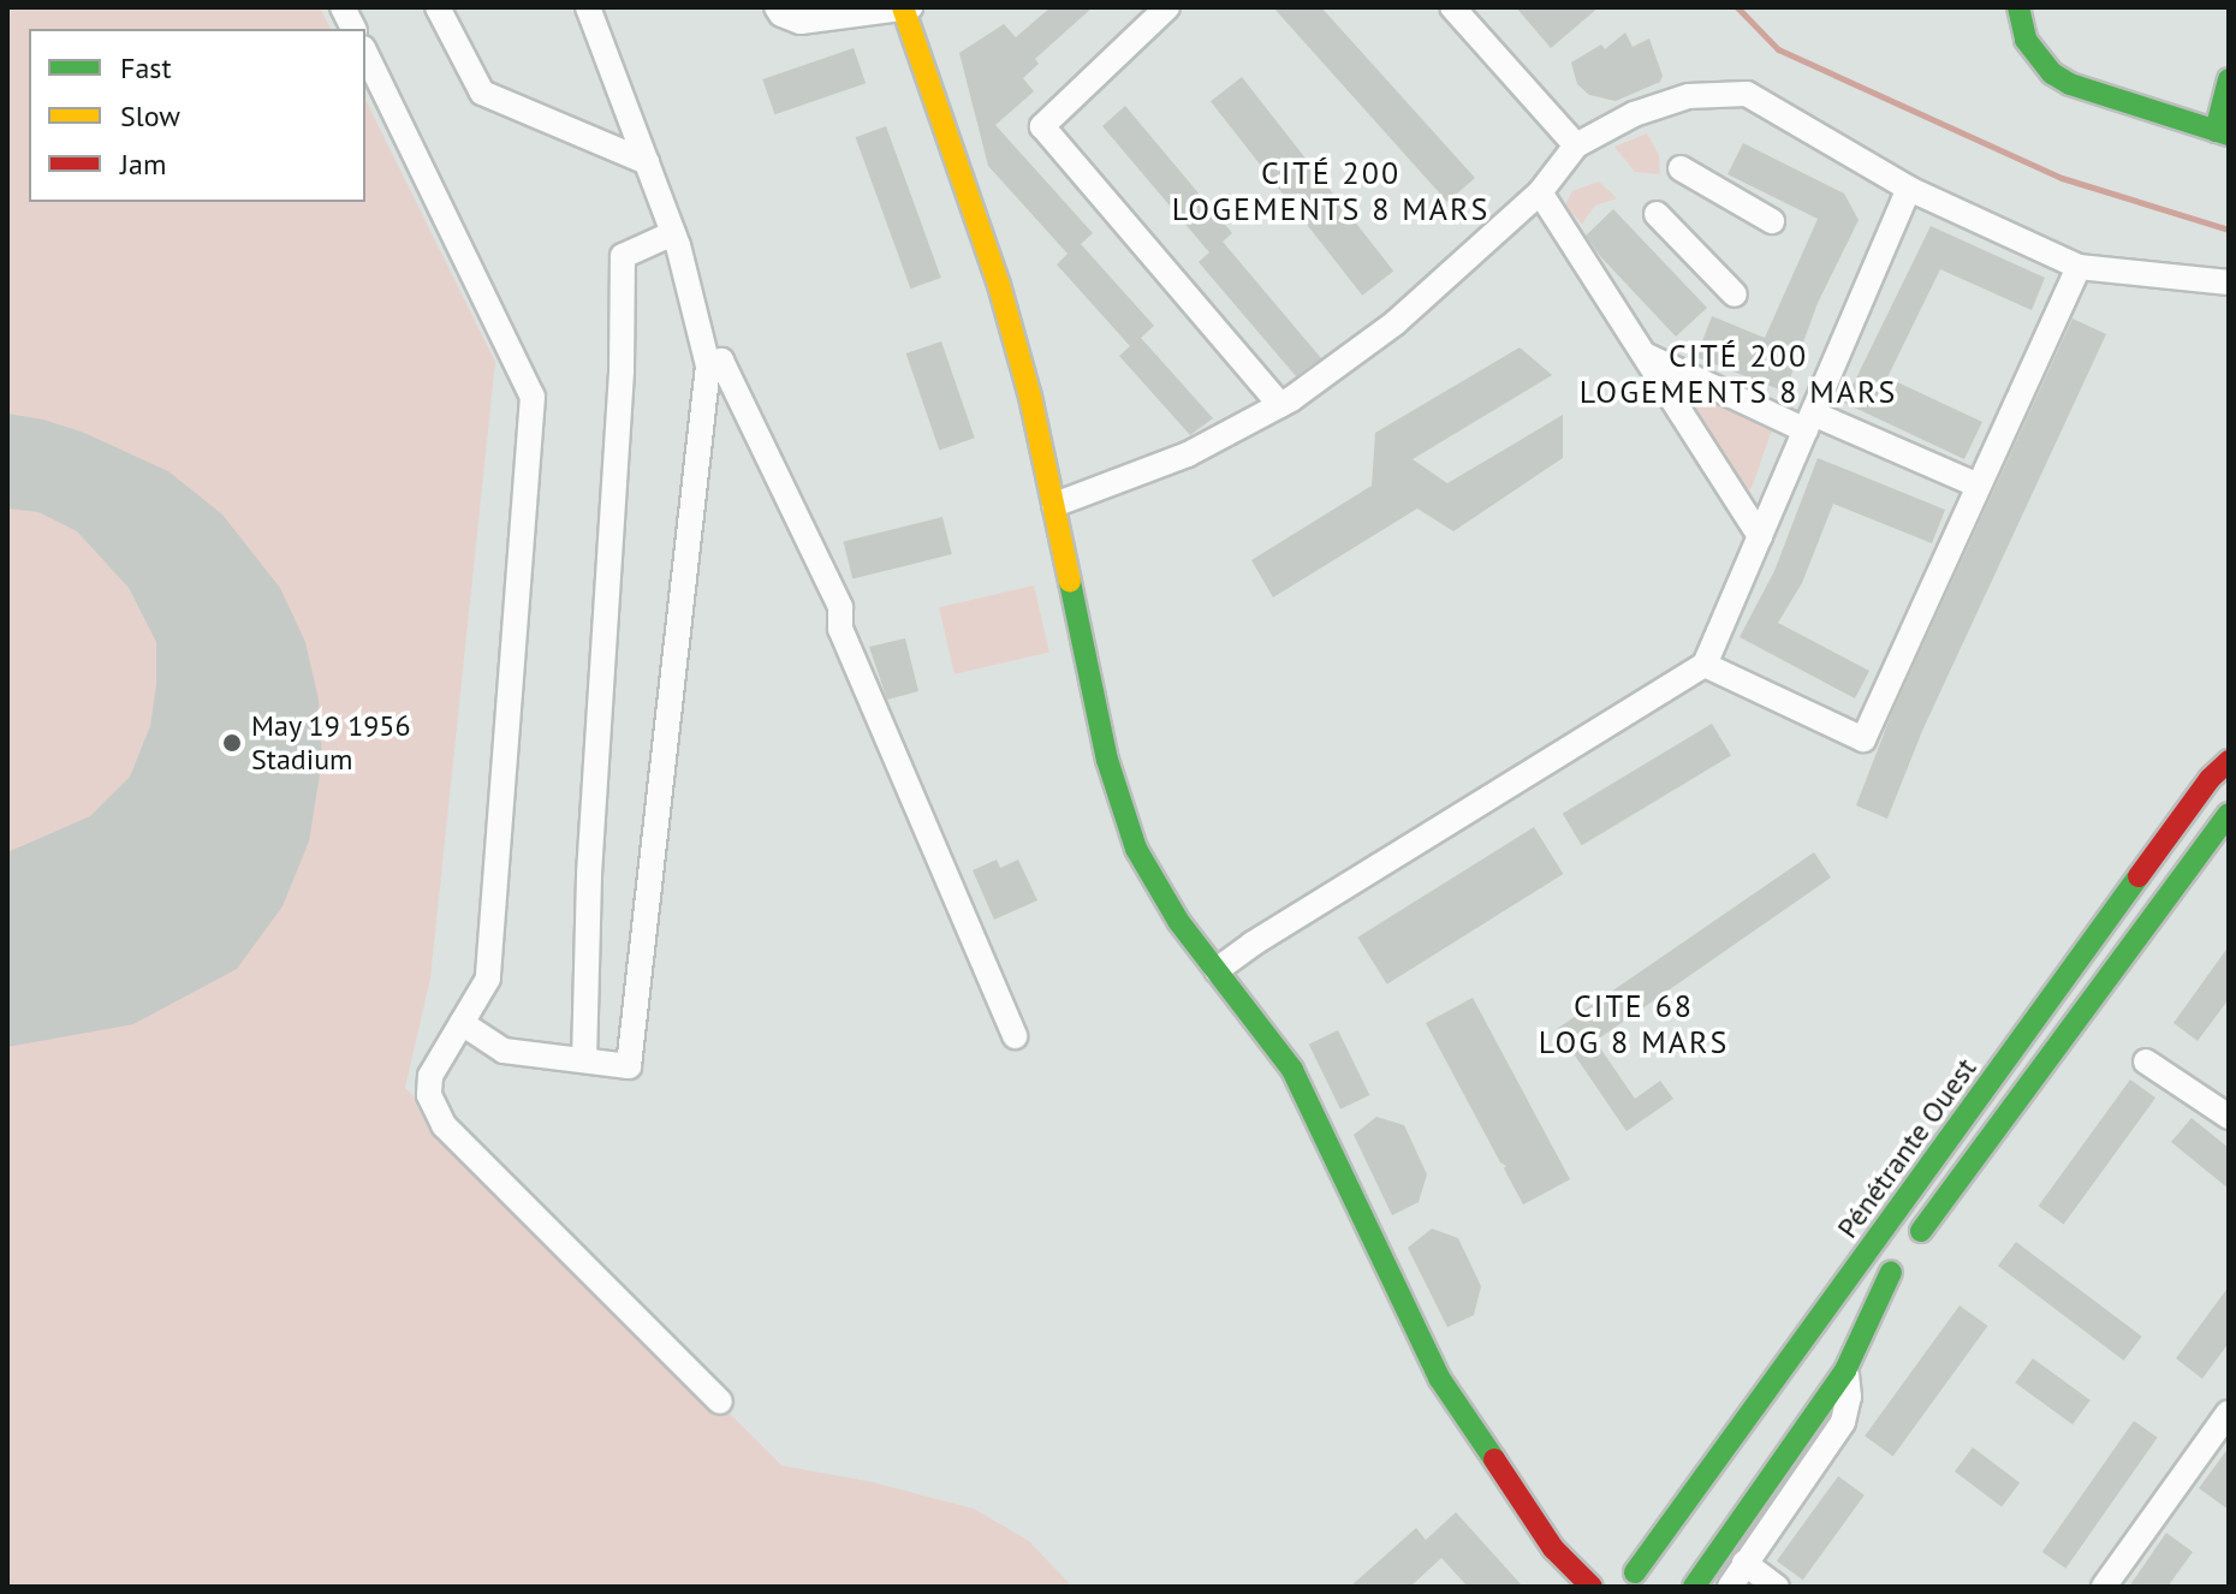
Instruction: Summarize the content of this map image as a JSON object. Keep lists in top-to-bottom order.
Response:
{
  "streets": {
    "main road": ["Pénétrante Ouest"]
  },
  "districts": ["CITÉ 200 LOGEMENTS 8 MARS", "CITÉ 200 LOGEMENTS 8 MARS", "CITE 68 LOG 8 MARS"],
  "places": ["May 19 1956 Stadium"],
  "legend": ["Fast", "Slow", "Jam"]
}
